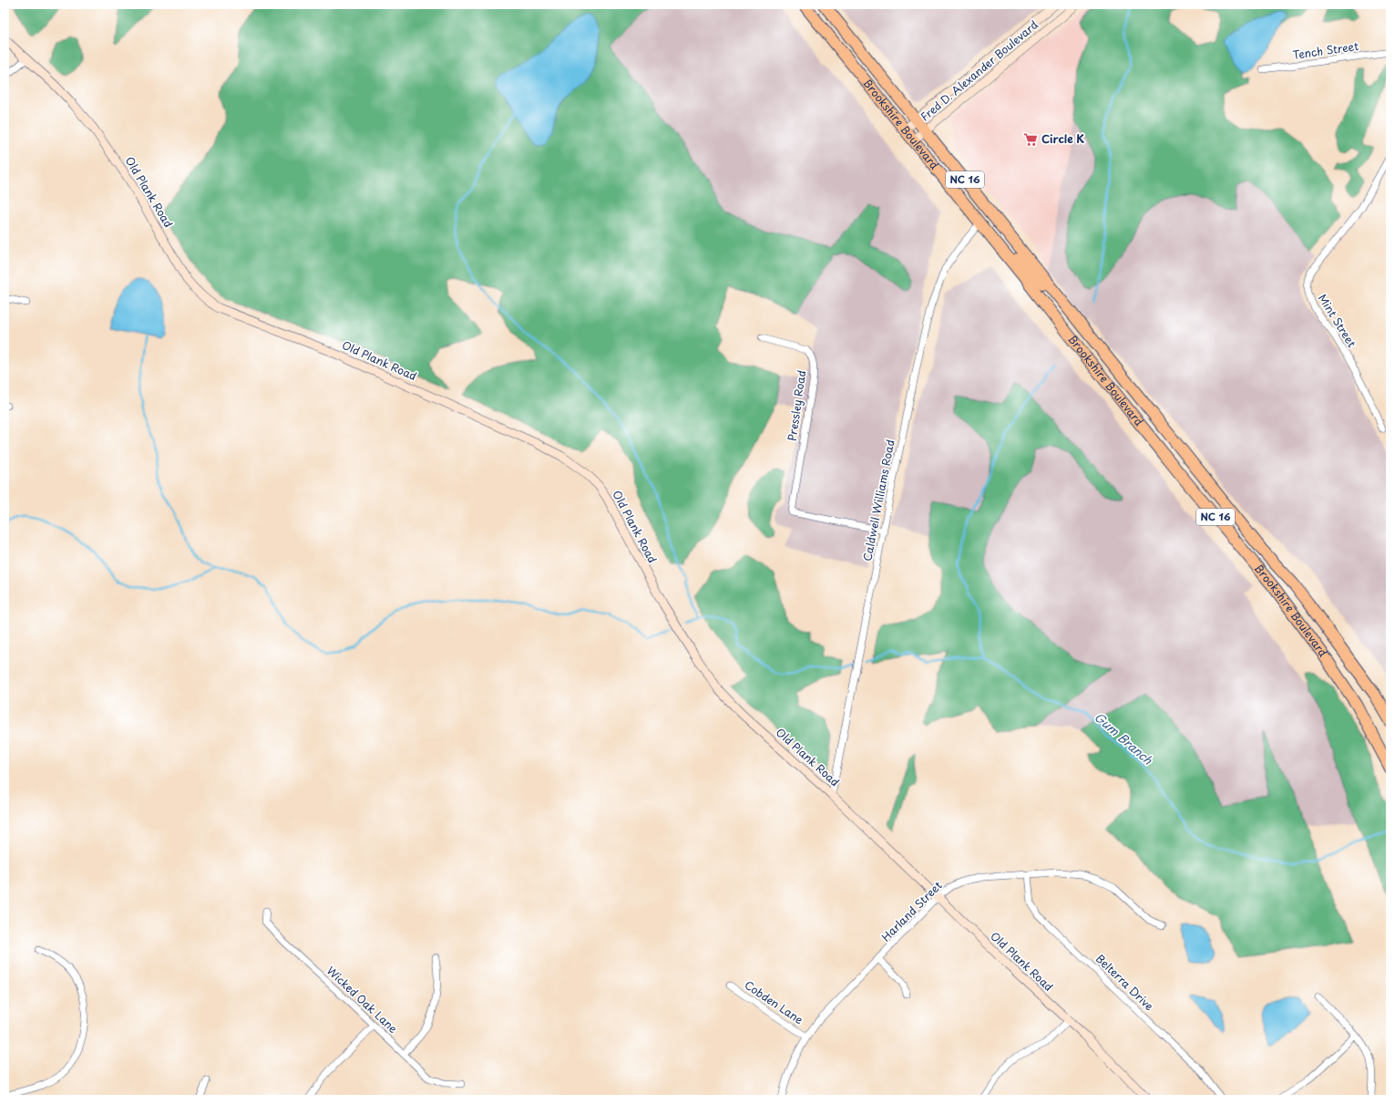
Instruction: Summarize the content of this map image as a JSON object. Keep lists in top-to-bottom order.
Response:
{
  "streets": {
    "highway": ["Brookshire Boulevard", "NC 16"],
    "street": [
      "Tench Street",
      "Fred D. Alexander Boulevard",
      "Old Plank Road",
      "Mint Street",
      "Pressley Road",
      "Caldwell Williams Road",
      "Harland Street",
      "Belterra Drive",
      "Wicked Oak Lane",
      "Cobden Lane"
    ]
  },
  "crossings": [
    ["Fred D. Alexander Boulevard", "Brookshire Boulevard"],
    ["Brookshire Boulevard", "Caldwell Williams Road"],
    ["Old Plank Road", "Caldwell Williams Road"],
    ["Old Plank Road", "Harland Street"],
    ["Pressley Road", "Caldwell Williams Road"],
    ["Harland Street", "Belterra Drive"],
    ["Harland Street", "Cobden Lane"]
  ],
  "water": ["Gum Branch"],
  "places": {
    "supermarket": ["Circle K"]
  }
}
